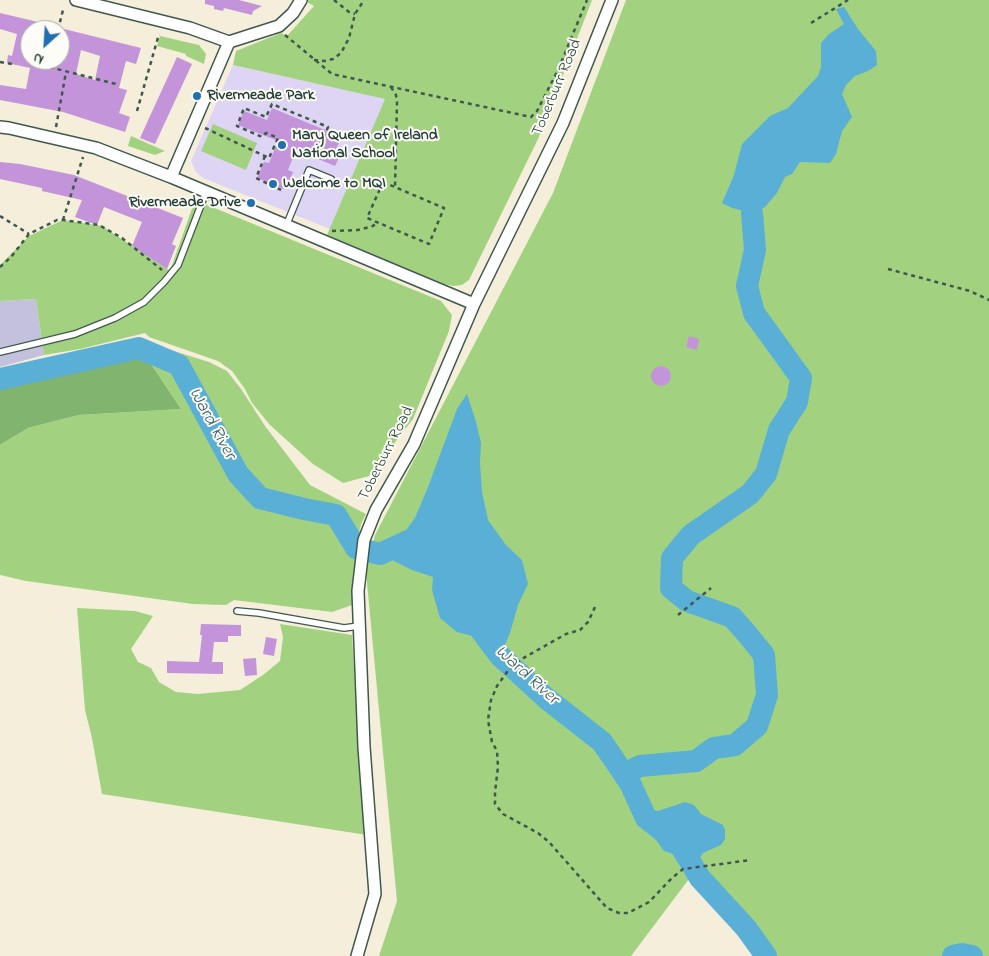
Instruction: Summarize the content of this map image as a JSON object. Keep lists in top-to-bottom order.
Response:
{
  "streets": {
    "street": ["Toberburr Road"]
  },
  "water": ["Ward River"],
  "places": [
    "Rivermeade Park",
    "Mary Queen of Ireland National School",
    "Welcome to MQI",
    "Rivermeade Drive"
  ],
  "north": "bottom left"
}
